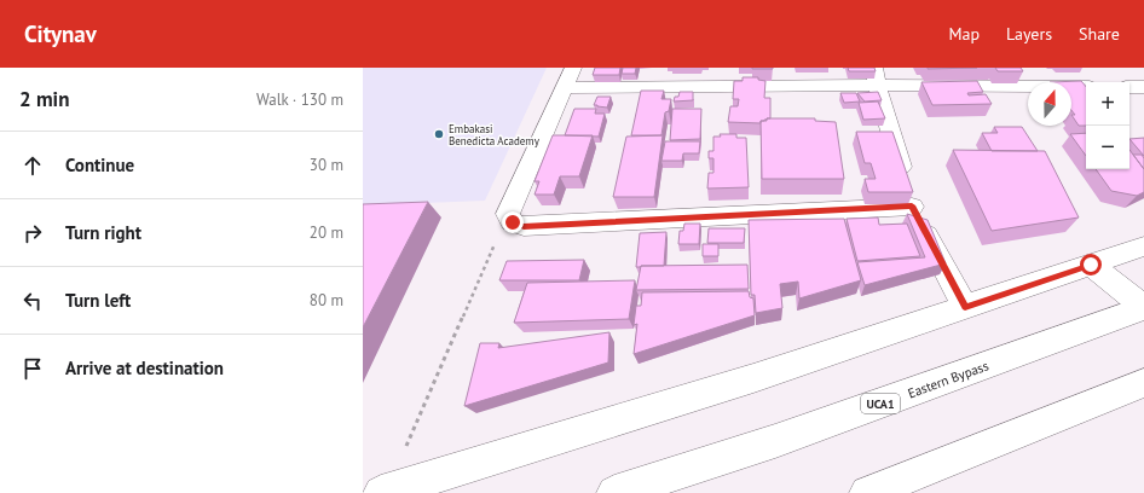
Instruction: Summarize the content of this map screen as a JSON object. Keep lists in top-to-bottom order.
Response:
{
  "streets": {
    "street": ["Eastern Bypass", "UCA1"]
  },
  "places": ["Embakasi Benedicta Academy"],
  "north": "top",
  "page": {
    "header": "Citynav",
    "nav": ["Map", "Layers", "Share"],
    "heading": ["2 min", "Walk · 130 m"],
    "map_buttons": ["+", "−"],
    "list": [
      ["Continue", "30 m"],
      ["Turn right", "20 m"],
      ["Turn left", "80 m"],
      "Arrive at destination"
    ]
  }
}
